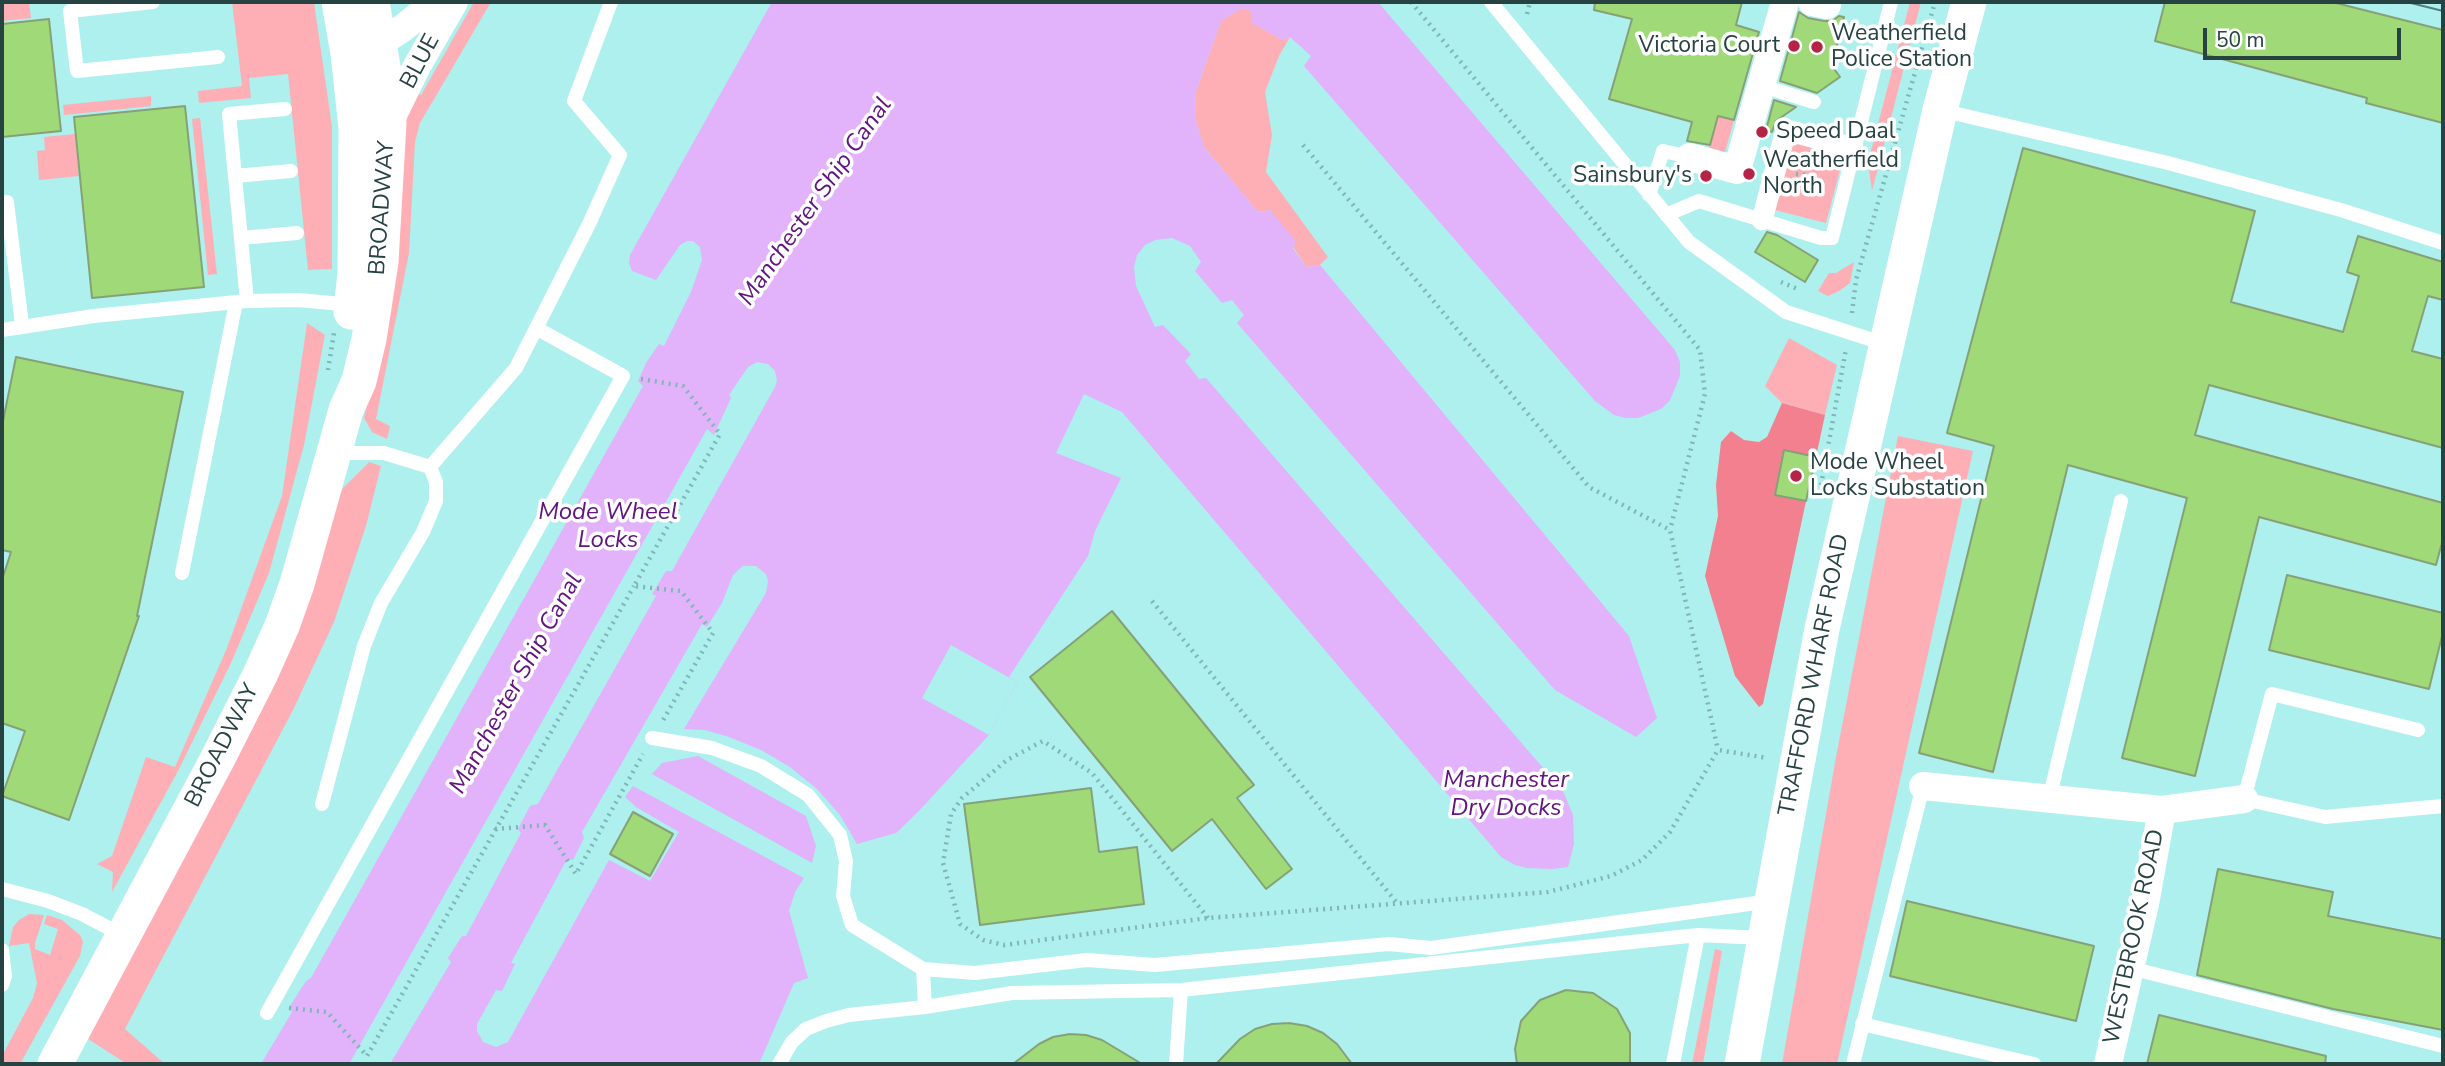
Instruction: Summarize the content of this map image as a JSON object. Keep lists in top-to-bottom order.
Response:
{
  "streets": {
    "street": [
      "BLUE",
      "BROADWAY",
      "TRAFFORD WHARF ROAD",
      "WESTBROOK ROAD"
    ]
  },
  "crossings": [
    ["BLUE", "BROADWAY"]
  ],
  "water": ["Manchester Ship Canal", "Mode Wheel Locks", "Manchester Dry Docks"],
  "places": [
    "Victoria Court",
    "Weatherfield Police Station",
    "Speed Daal",
    "Weatherfield North",
    "Sainsbury's",
    "Mode Wheel Locks Substation"
  ],
  "scale_bar": "50 m"
}
